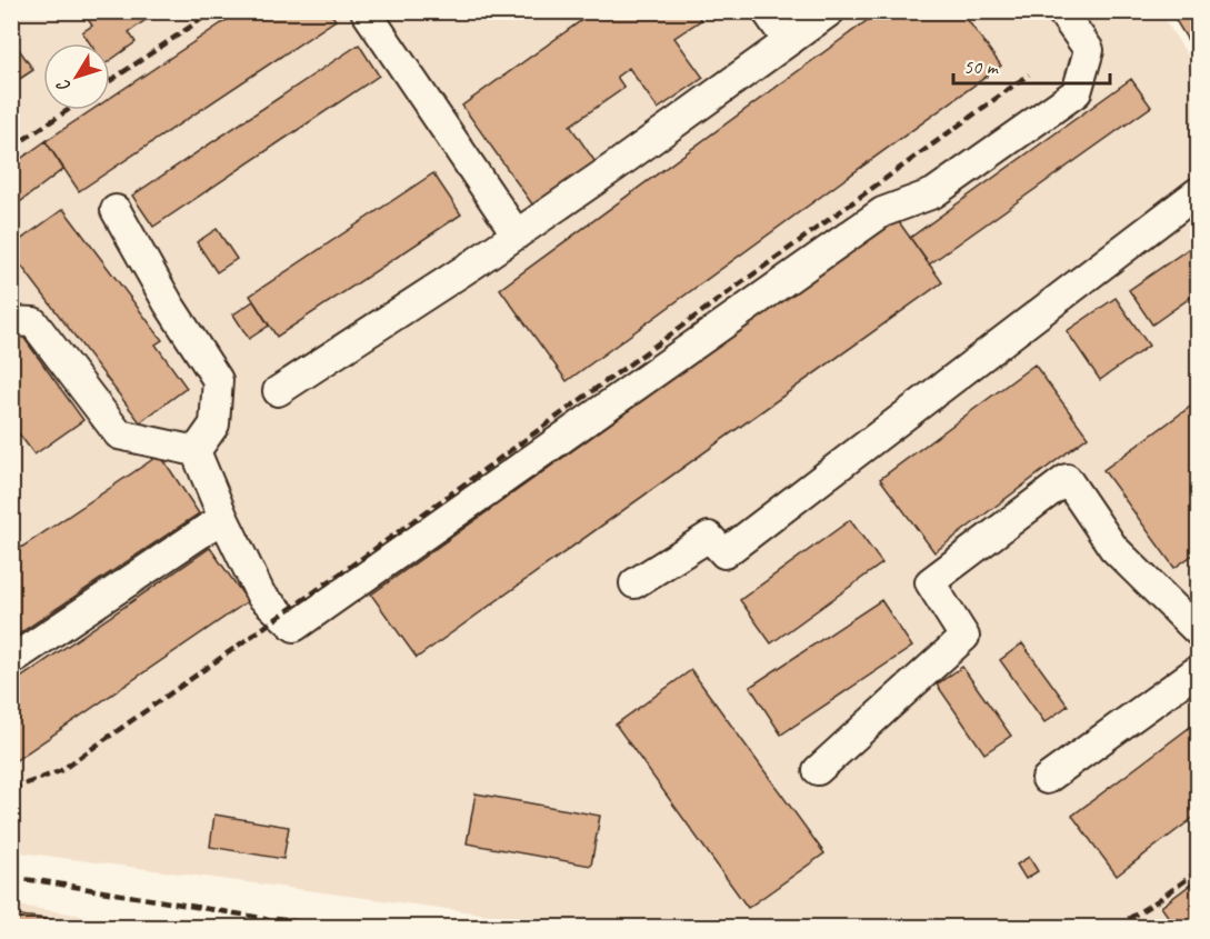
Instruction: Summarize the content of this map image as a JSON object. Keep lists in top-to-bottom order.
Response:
{
  "scale_bar": "50 m",
  "north": "bottom left"
}
